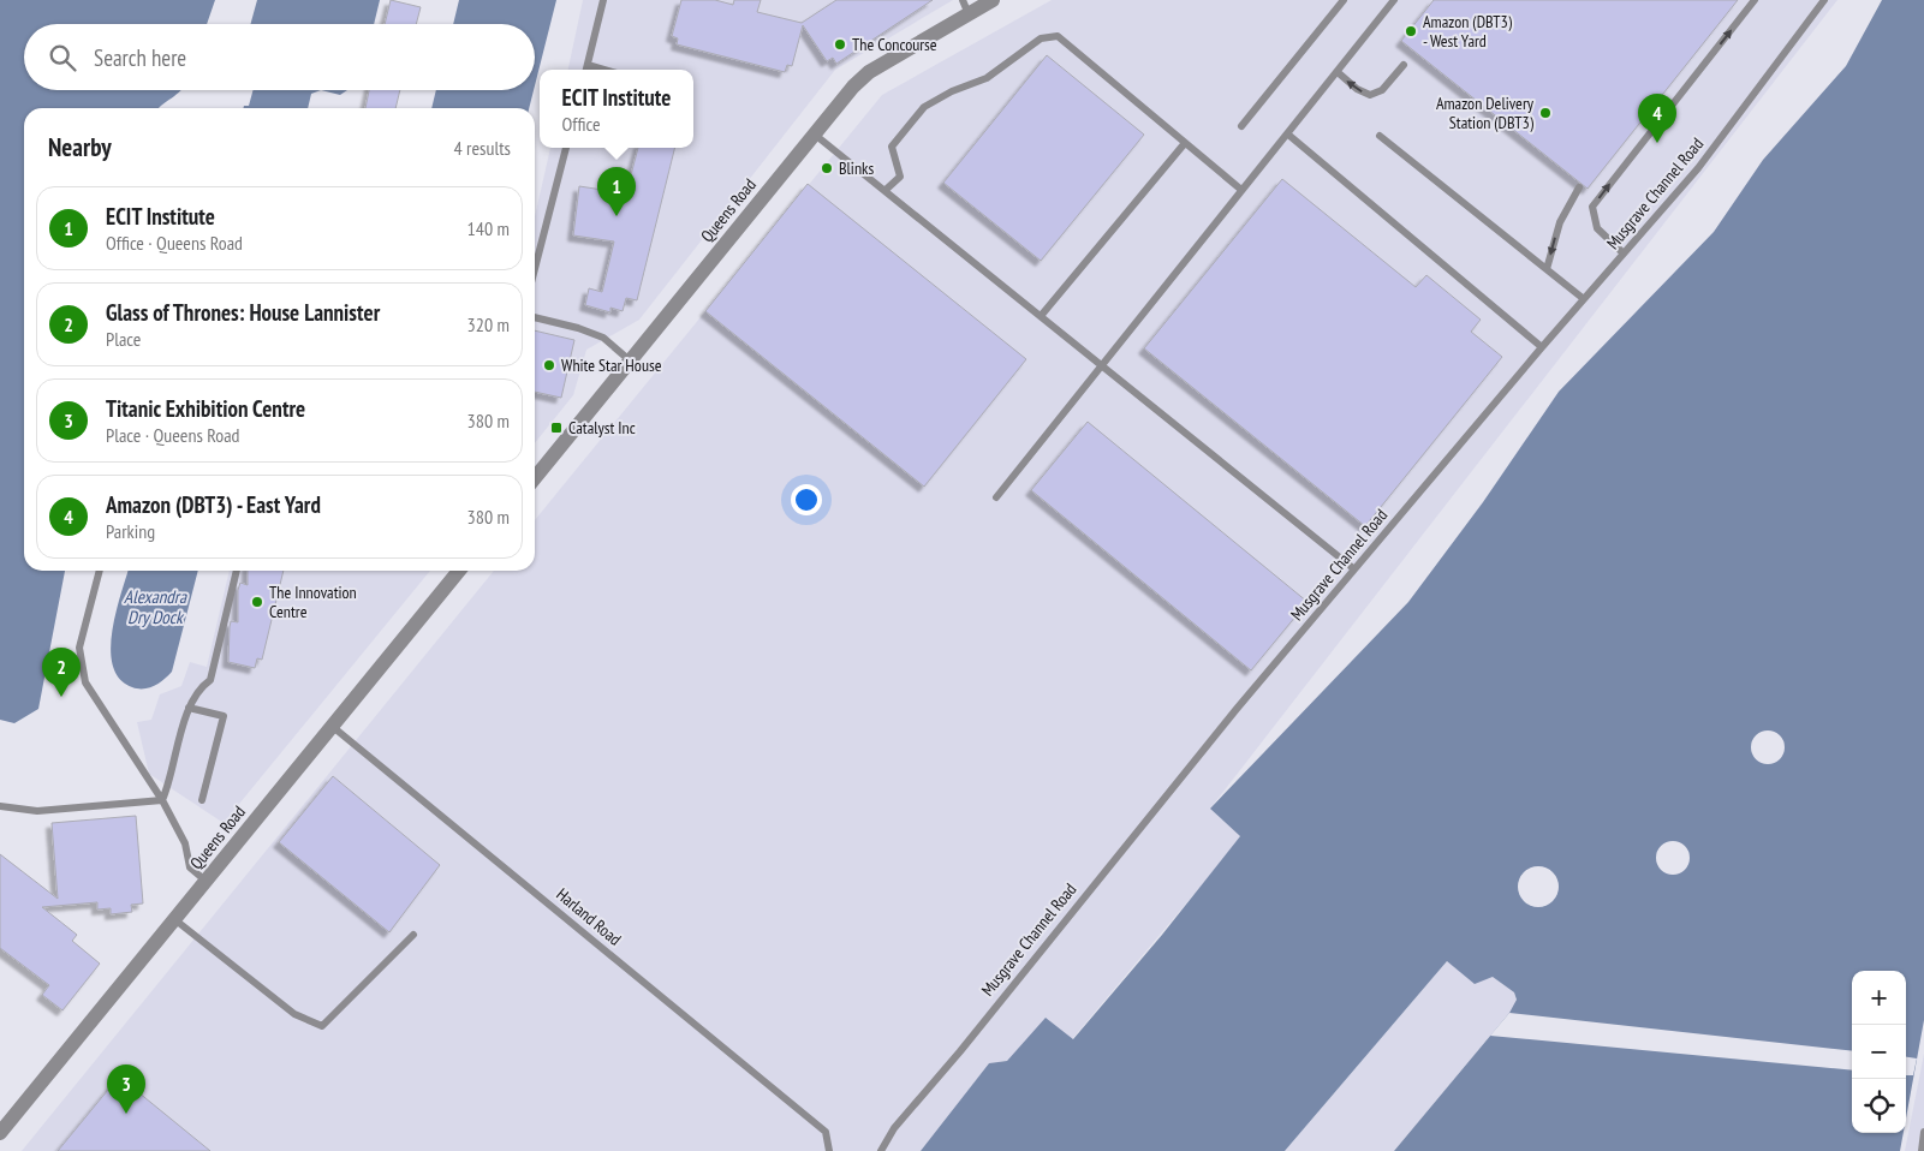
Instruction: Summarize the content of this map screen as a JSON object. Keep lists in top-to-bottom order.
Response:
{
  "streets": {
    "street": ["Queens Road"],
    "lane": ["Musgrave Channel Road", "Harland Road"]
  },
  "crossings": [
    ["Queens Road", "Harland Road"]
  ],
  "water": ["Alexandra Dry Dock"],
  "places": {
    "other": [
      "Amazon (DBT3) - West Yard",
      "The Concourse",
      "Amazon Delivery Station (DBT3)",
      "Blinks",
      "White Star House",
      "The Innovation Centre"
    ],
    "transit": ["Catalyst Inc"]
  },
  "page": {
    "search": "Search here",
    "popup": ["ECIT Institute", "Office"],
    "pins": [
      "4",
      "1",
      "2",
      "3"
    ],
    "heading": ["Nearby", "4 results"],
    "list": [
      {
        "mark": "1",
        "name": "ECIT Institute",
        "note": "Office · Queens Road",
        "value": "140 m"
      },
      {
        "mark": "2",
        "name": "Glass of Thrones: House Lannister",
        "note": "Place",
        "value": "320 m"
      },
      {
        "mark": "3",
        "name": "Titanic Exhibition Centre",
        "note": "Place · Queens Road",
        "value": "380 m"
      },
      {
        "mark": "4",
        "name": "Amazon (DBT3) - East Yard",
        "note": "Parking",
        "value": "380 m"
      }
    ],
    "map_buttons": ["+", "−"]
  }
}
